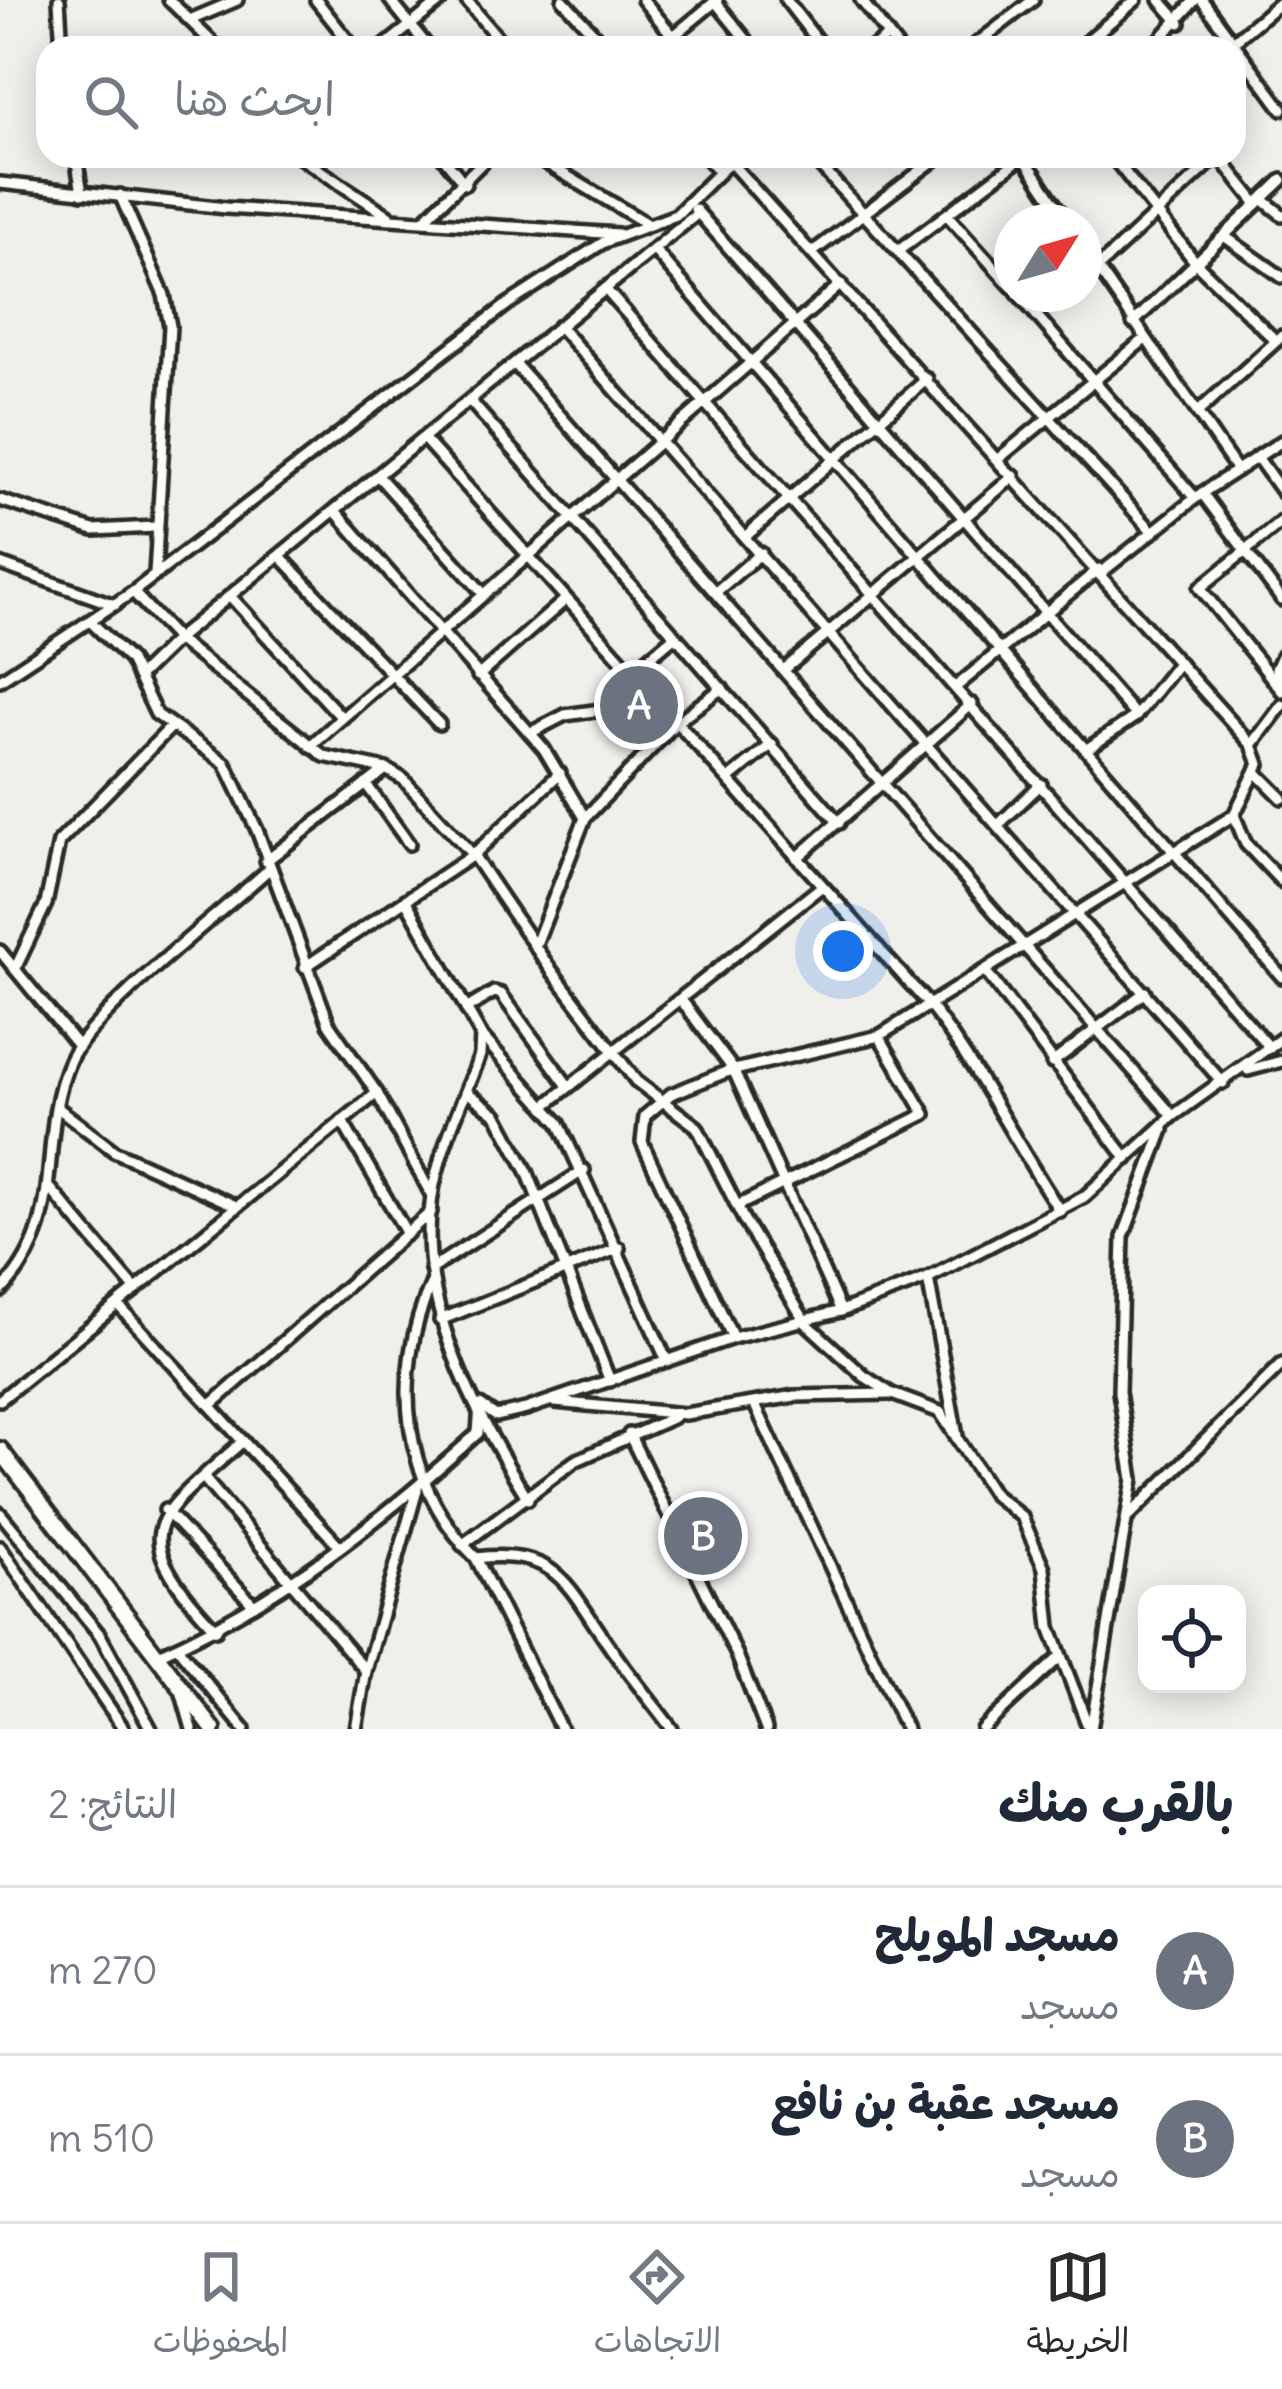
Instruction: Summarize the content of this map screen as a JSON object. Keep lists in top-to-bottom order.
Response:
{
  "north": "top right",
  "page": {
    "search": "ابحث هنا",
    "pins": ["A", "B"],
    "heading": ["بالقرب منك", "النتائج: 2"],
    "list": [
      {
        "mark": "A",
        "name": "مسجد المويلح",
        "note": "مسجد",
        "value": "270 m"
      },
      {
        "mark": "B",
        "name": "مسجد عقبة بن نافع",
        "note": "مسجد",
        "value": "510 m"
      }
    ],
    "nav": ["الخريطة", "الاتجاهات", "المحفوظات"]
  }
}
